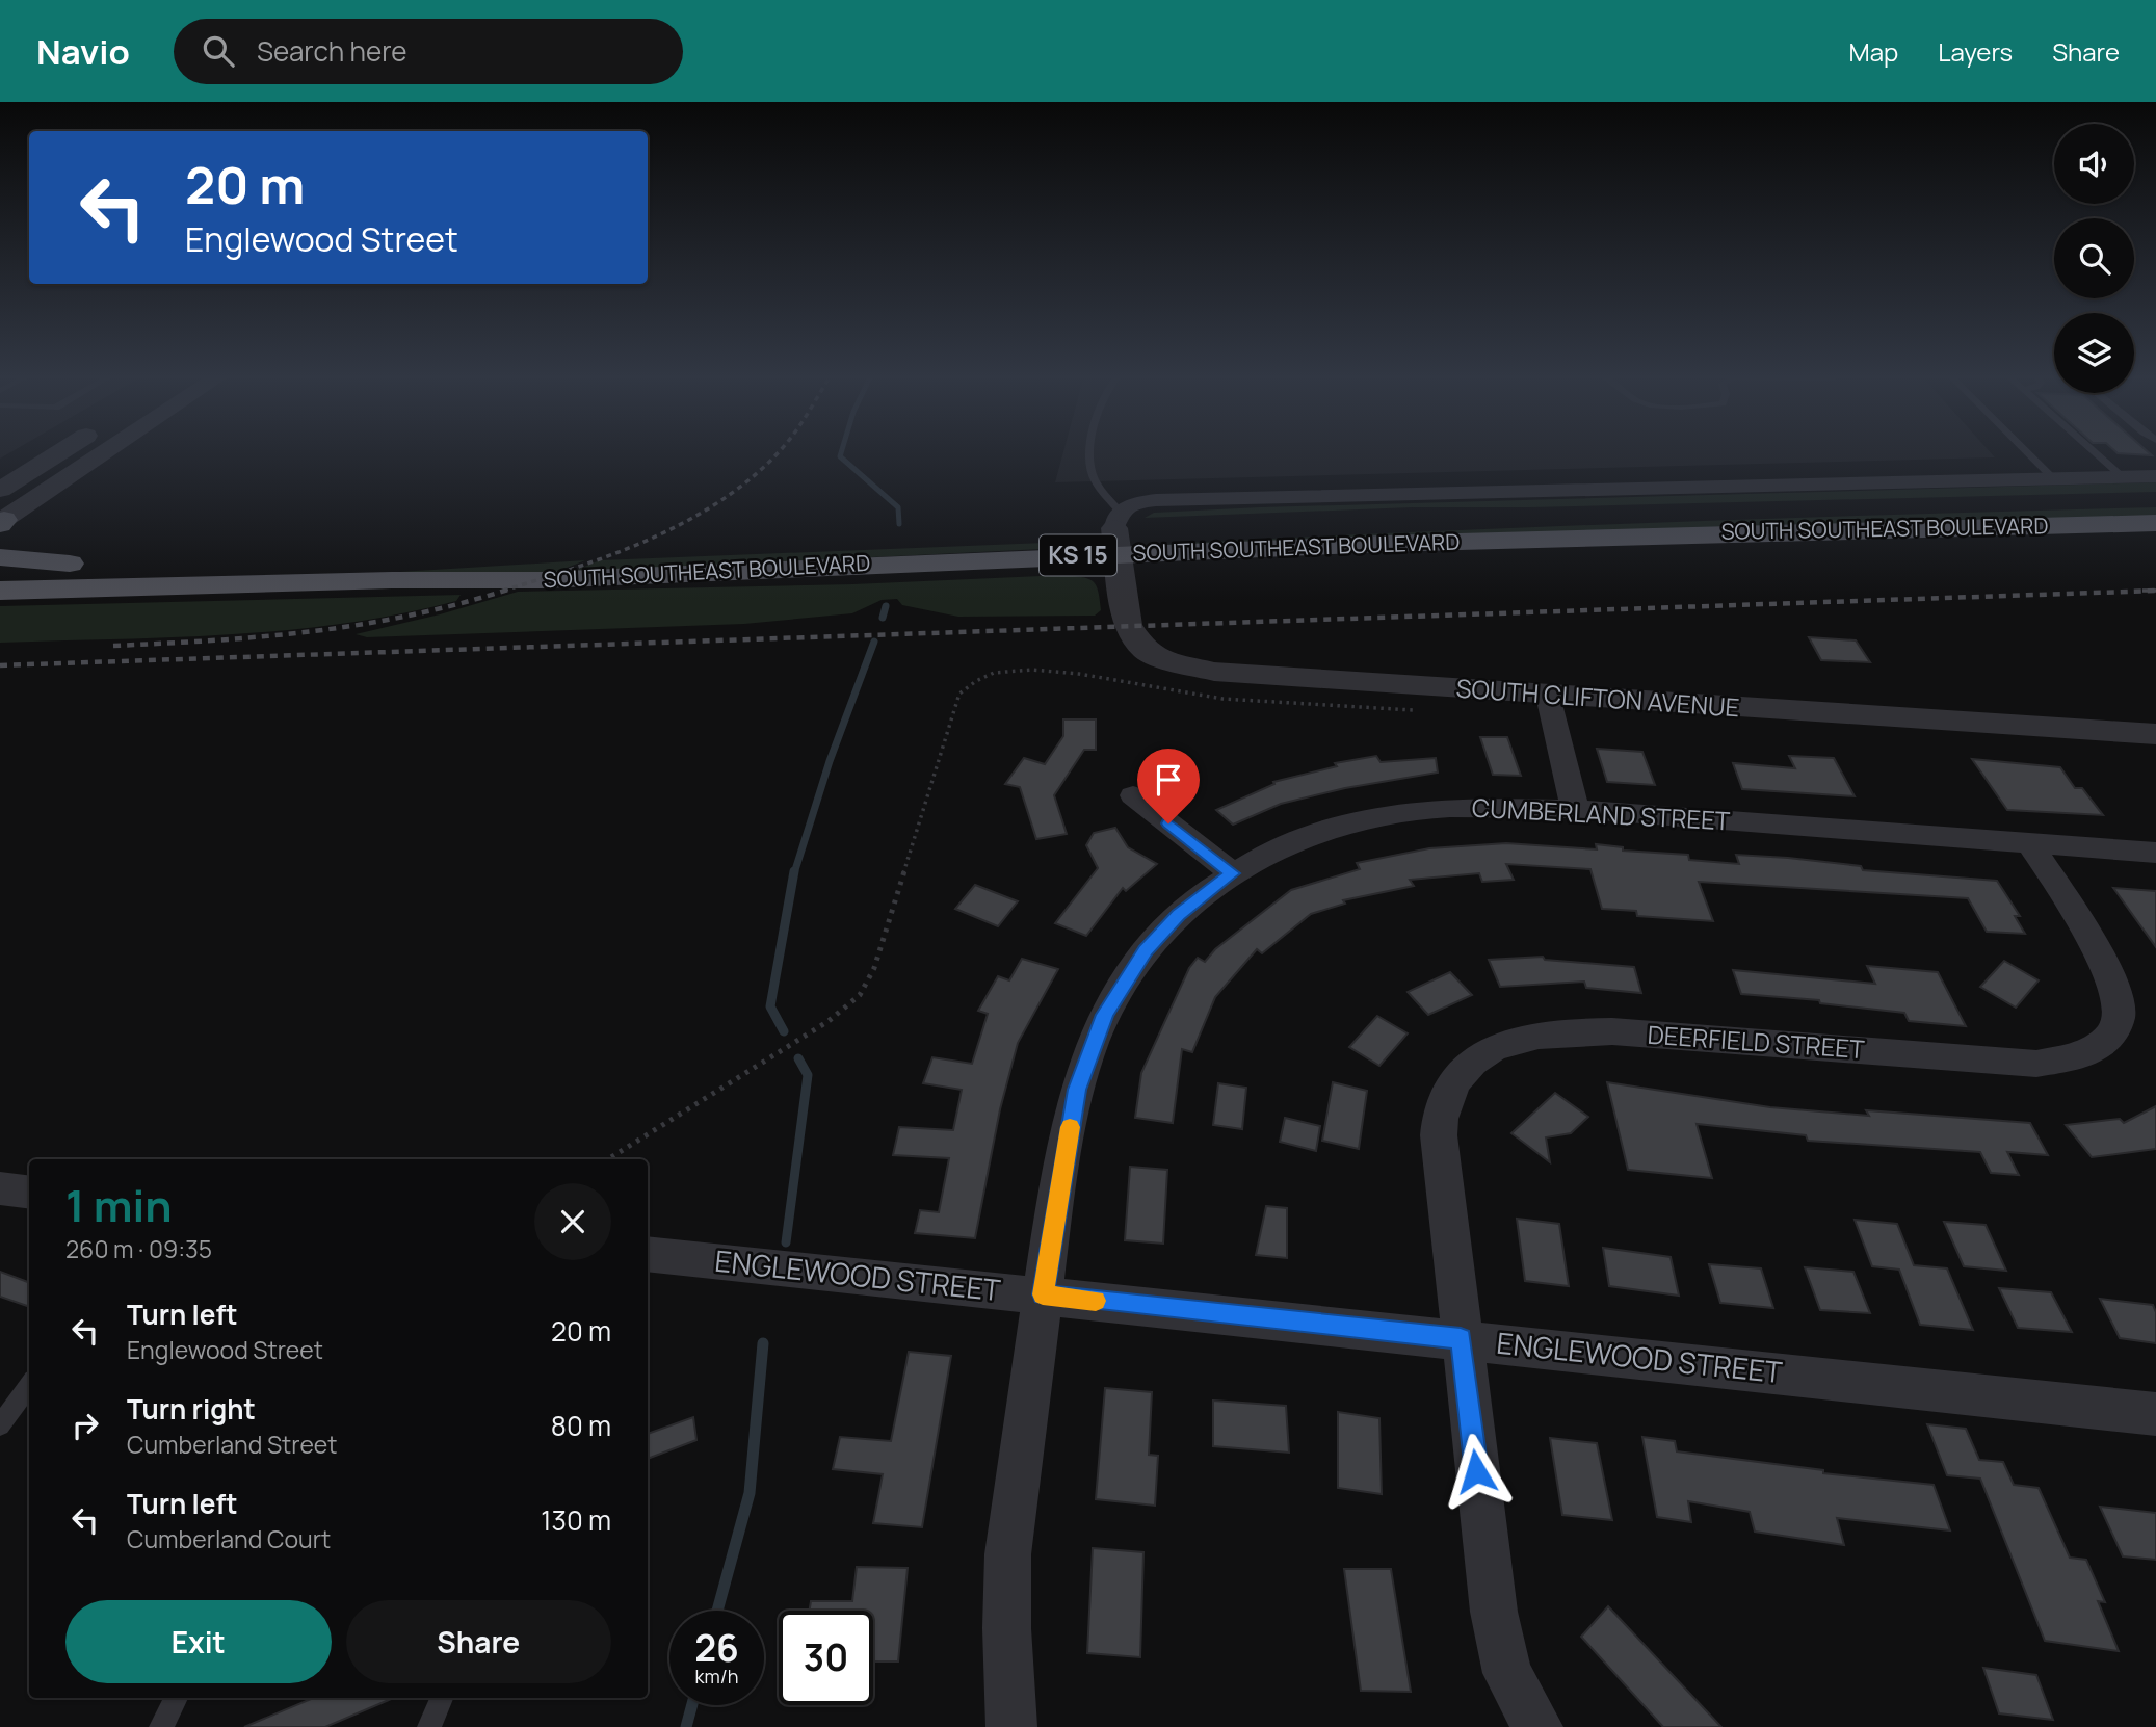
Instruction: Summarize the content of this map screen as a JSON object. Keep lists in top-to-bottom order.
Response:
{
  "streets": {
    "main road": ["SOUTH SOUTHEAST BOULEVARD", "KS 15"],
    "street": [
      "SOUTH CLIFTON AVENUE",
      "CUMBERLAND STREET",
      "DEERFIELD STREET",
      "ENGLEWOOD STREET"
    ]
  },
  "crossings": [
    ["SOUTH SOUTHEAST BOULEVARD", "SOUTH CLIFTON AVENUE"],
    ["CUMBERLAND STREET", "DEERFIELD STREET"],
    ["CUMBERLAND STREET", "ENGLEWOOD STREET"],
    ["DEERFIELD STREET", "ENGLEWOOD STREET"]
  ],
  "page": {
    "header": "Navio",
    "search": "Search here",
    "nav": ["Map", "Layers", "Share"],
    "turn": ["20 m", "Englewood Street"],
    "heading": ["1 min", "260 m · 09:35"],
    "list": [
      {
        "name": "Turn left",
        "note": "Englewood Street",
        "value": "20 m"
      },
      {
        "name": "Turn right",
        "note": "Cumberland Street",
        "value": "80 m"
      },
      {
        "name": "Turn left",
        "note": "Cumberland Court",
        "value": "130 m"
      }
    ],
    "buttons": ["Exit", "Share"],
    "speed": "26 km/h",
    "limit": "30"
  }
}
